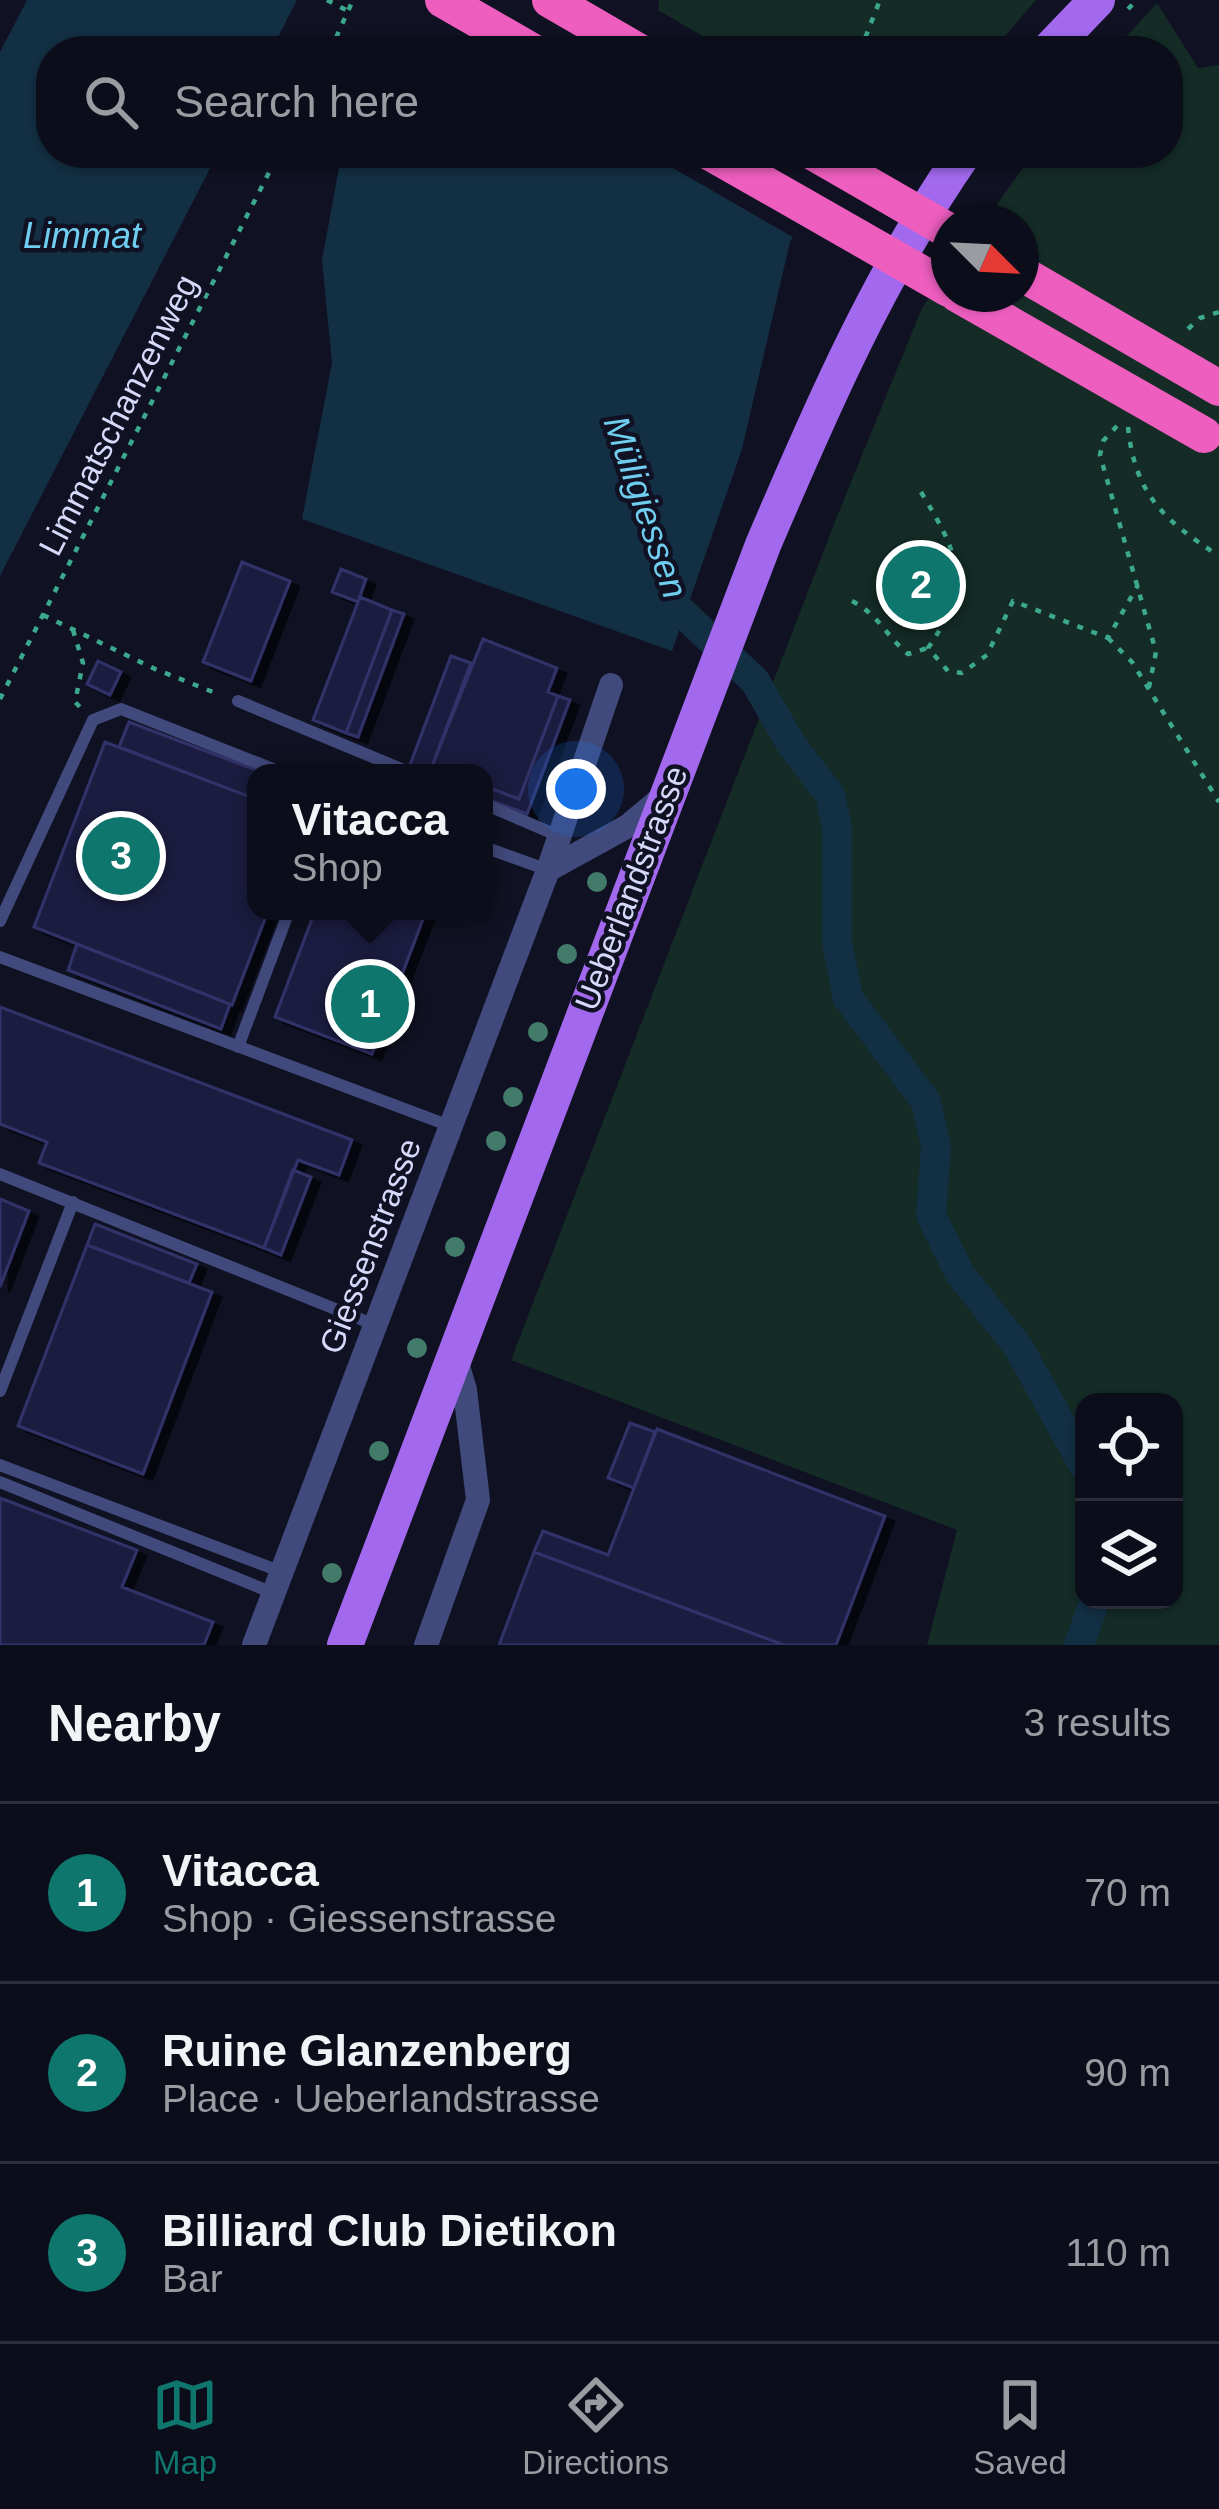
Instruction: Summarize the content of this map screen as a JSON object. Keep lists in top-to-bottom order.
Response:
{
  "streets": {
    "main road": ["Ueberlandstrasse"],
    "street": ["Giessenstrasse"],
    "path": ["Limmatschanzenweg"]
  },
  "water": ["Limmat", "Müligiessen"],
  "north": "bottom right",
  "page": {
    "search": "Search here",
    "pins": ["2", "3", "1"],
    "popup": ["Vitacca", "Shop"],
    "heading": ["Nearby", "3 results"],
    "list": [
      {
        "mark": "1",
        "name": "Vitacca",
        "note": "Shop · Giessenstrasse",
        "value": "70 m"
      },
      {
        "mark": "2",
        "name": "Ruine Glanzenberg",
        "note": "Place · Ueberlandstrasse",
        "value": "90 m"
      },
      {
        "mark": "3",
        "name": "Billiard Club Dietikon",
        "note": "Bar",
        "value": "110 m"
      }
    ],
    "nav": ["Map", "Directions", "Saved"]
  }
}
